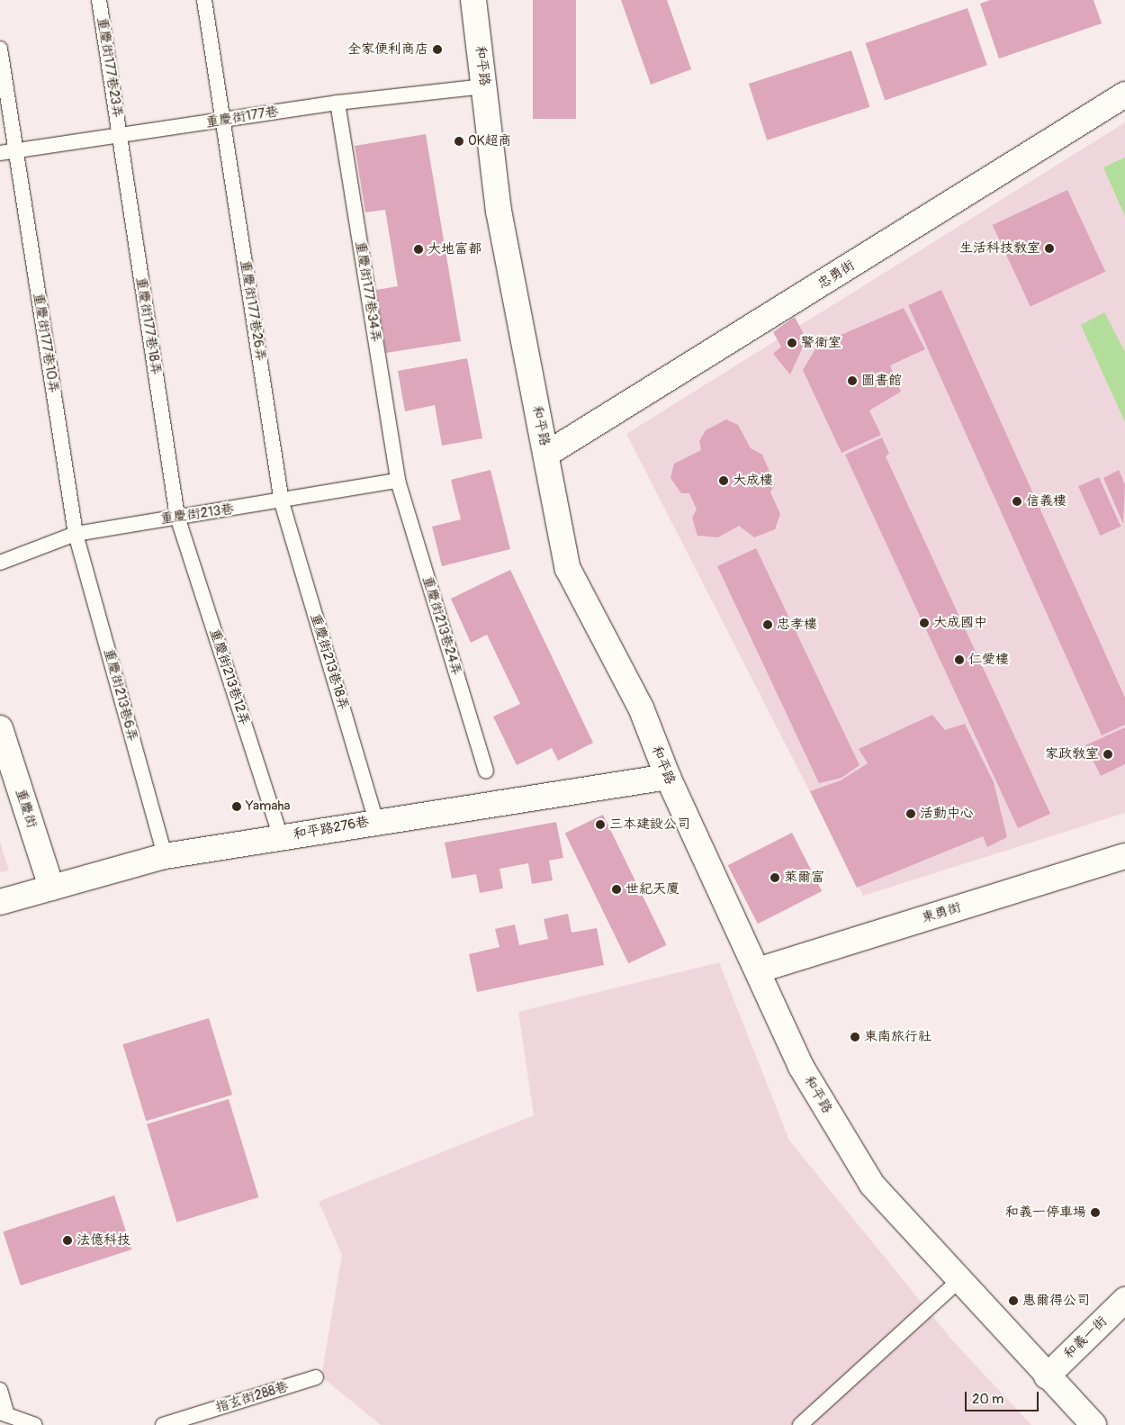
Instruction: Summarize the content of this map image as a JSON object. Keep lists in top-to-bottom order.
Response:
{
  "streets": {
    "street": [
      "和平路",
      "忠勇街",
      "重慶街",
      "和平路276巷",
      "東勇街",
      "和義一街"
    ],
    "lane": [
      "重慶街177巷23弄",
      "重慶街177巷",
      "重慶街177巷34弄",
      "重慶街177巷26弄",
      "重慶街177巷18弄",
      "重慶街177巷10弄",
      "重慶街213巷",
      "重慶街213巷24弄",
      "重慶街213巷18弄",
      "重慶街213巷12弄",
      "重慶街213巷6弄",
      "指玄街288巷"
    ]
  },
  "crossings": [
    ["和平路", "重慶街177巷"],
    ["和平路", "忠勇街"],
    ["和平路", "和平路276巷"],
    ["和平路", "東勇街"],
    ["和平路", "和義一街"],
    ["重慶街177巷23弄", "重慶街177巷"],
    ["重慶街177巷23弄", "重慶街177巷18弄"],
    ["重慶街177巷", "重慶街177巷34弄"],
    ["重慶街177巷", "重慶街177巷26弄"],
    ["重慶街177巷", "重慶街177巷18弄"],
    ["重慶街177巷", "重慶街177巷10弄"],
    ["重慶街177巷34弄", "重慶街213巷"],
    ["重慶街177巷34弄", "重慶街213巷24弄"],
    ["重慶街177巷26弄", "重慶街213巷"],
    ["重慶街177巷26弄", "重慶街213巷18弄"],
    ["重慶街177巷18弄", "重慶街213巷"],
    ["重慶街177巷18弄", "重慶街213巷12弄"],
    ["重慶街177巷10弄", "重慶街213巷"],
    ["重慶街177巷10弄", "重慶街213巷6弄"],
    ["重慶街213巷", "重慶街213巷24弄"],
    ["重慶街213巷", "重慶街213巷18弄"],
    ["重慶街213巷", "重慶街213巷12弄"],
    ["重慶街213巷", "重慶街213巷6弄"],
    ["重慶街213巷18弄", "和平路276巷"],
    ["重慶街213巷12弄", "和平路276巷"],
    ["重慶街213巷6弄", "和平路276巷"],
    ["重慶街", "和平路276巷"]
  ],
  "places": [
    "全家便利商店",
    "OK超商",
    "生活科技教室",
    "大地富都",
    "警衛室",
    "圖書館",
    "大成樓",
    "信義樓",
    "大成國中",
    "忠孝樓",
    "仁愛樓",
    "家政教室",
    "Yamaha",
    "活動中心",
    "三本建設公司",
    "萊爾富",
    "世紀天廈",
    "東南旅行社",
    "和義一停車場",
    "法億科技",
    "惠爾得公司"
  ],
  "scale_bar": "20 m"
}
